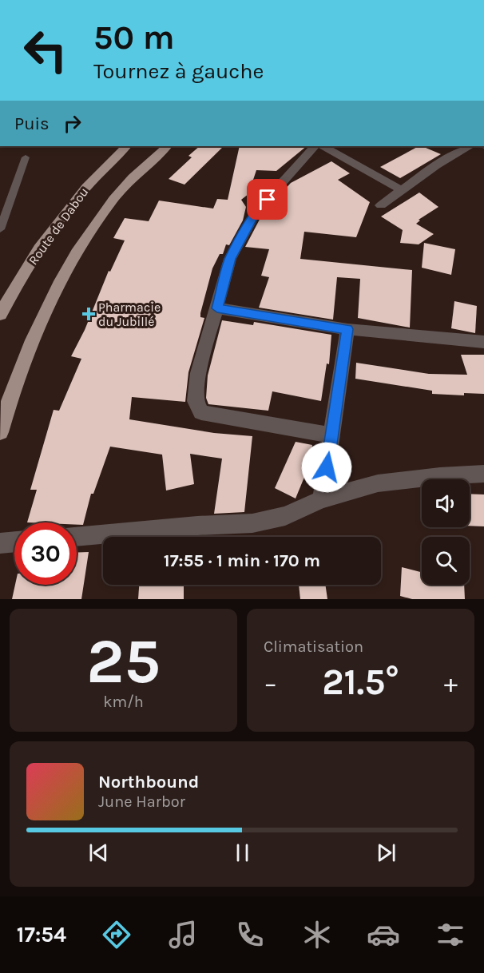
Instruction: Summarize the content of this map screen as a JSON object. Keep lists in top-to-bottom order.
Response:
{
  "streets": {
    "main road": ["Route de Dabou"]
  },
  "places": {
    "health": ["Pharmacie du Jubillé"]
  },
  "page": {
    "turn": ["50 m", "Tournez à gauche"],
    "then": "Puis",
    "limit": "30",
    "trip": "17:55 · 1 min · 170 m",
    "tile": [
      ["25", "km/h"],
      "Climatisation"
    ],
    "heat": ["−", "21.5°", "+"],
    "song": ["Northbound", "June Harbor"],
    "tabs": "17:54"
  }
}
